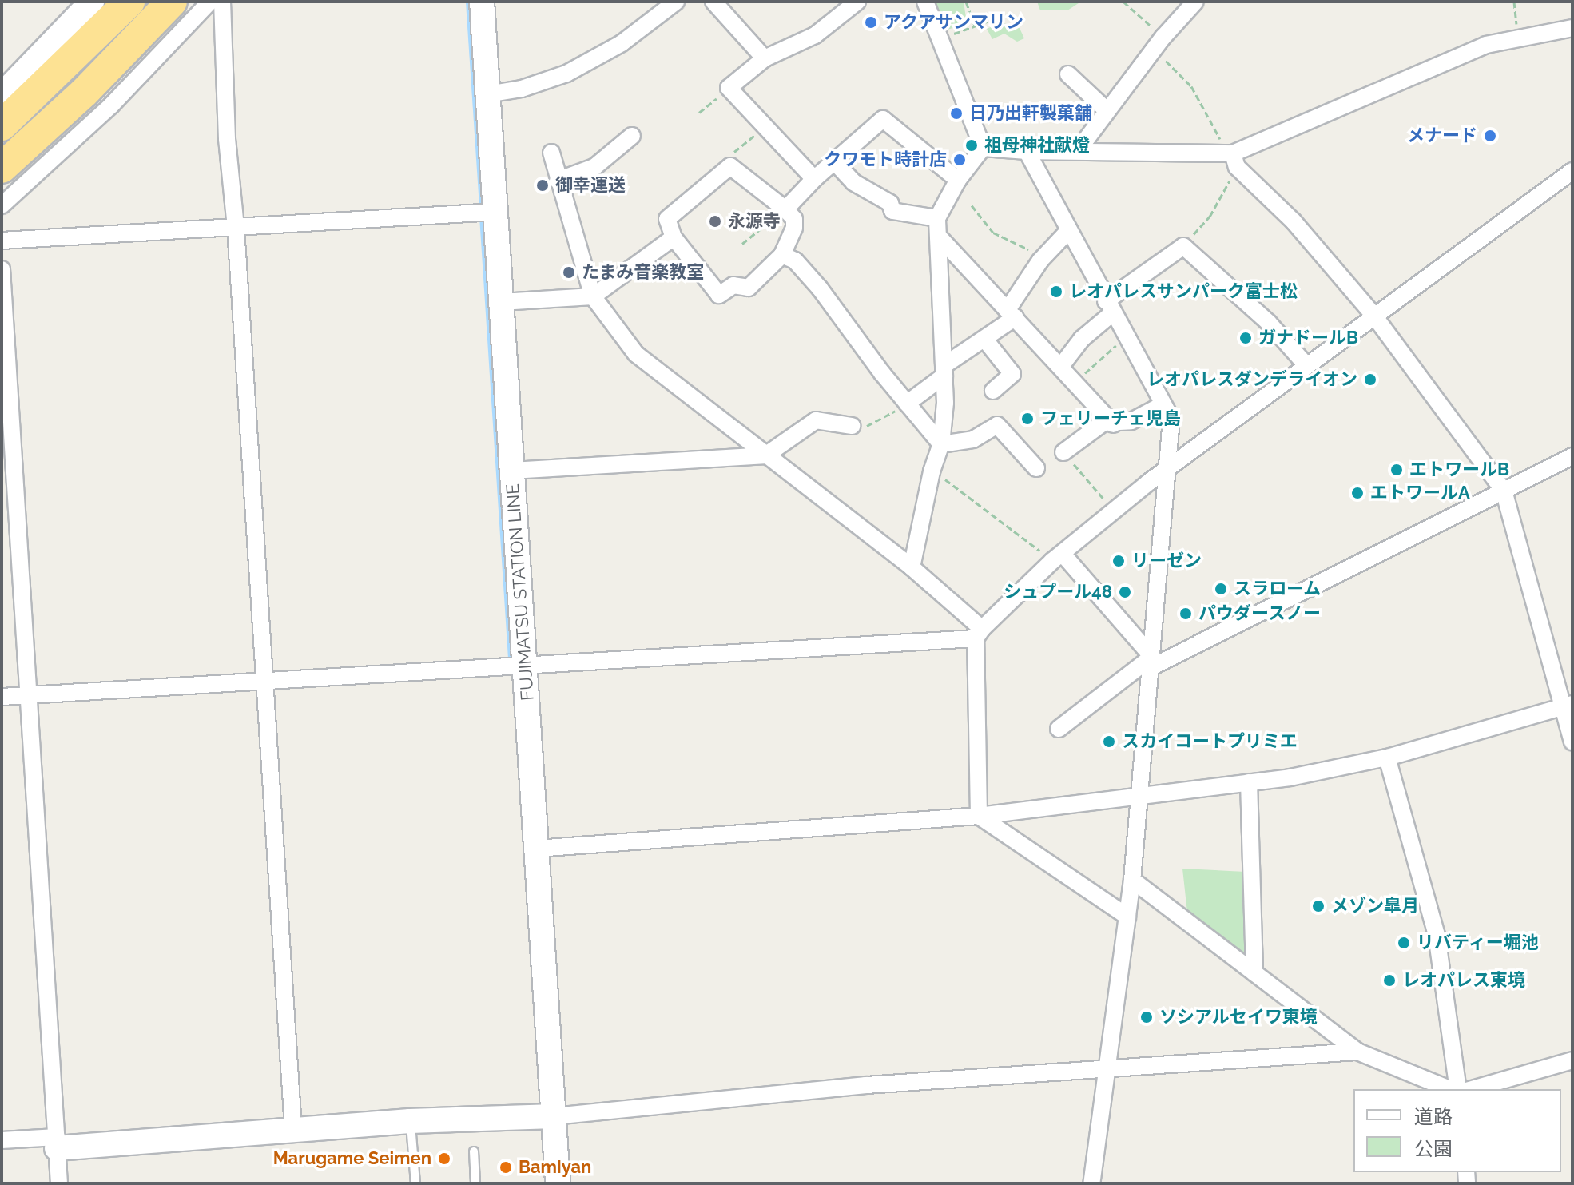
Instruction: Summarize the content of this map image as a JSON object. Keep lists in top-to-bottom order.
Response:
{
  "streets": {
    "main road": ["FUJIMATSU STATION LINE"]
  },
  "places": [
    "アクアサンマリン",
    "日乃出軒製菓舗",
    "メナード",
    "祖母神社献燈",
    "クワモト時計店",
    "御幸運送",
    "永源寺",
    "たまみ音楽教室",
    "レオパレスサンパーク富士松",
    "ガナドールB",
    "レオパレスダンデライオン",
    "フェリーチェ児島",
    "エトワールB",
    "エトワールA",
    "リーゼン",
    "スラローム",
    "シュプール48",
    "パウダースノー",
    "スカイコートプリミエ",
    "メゾン皐月",
    "リバティー堀池",
    "レオパレス東境",
    "ソシアルセイワ東境",
    "Marugame Seimen",
    "Bamiyan"
  ],
  "legend": ["道路", "公園"]
}
